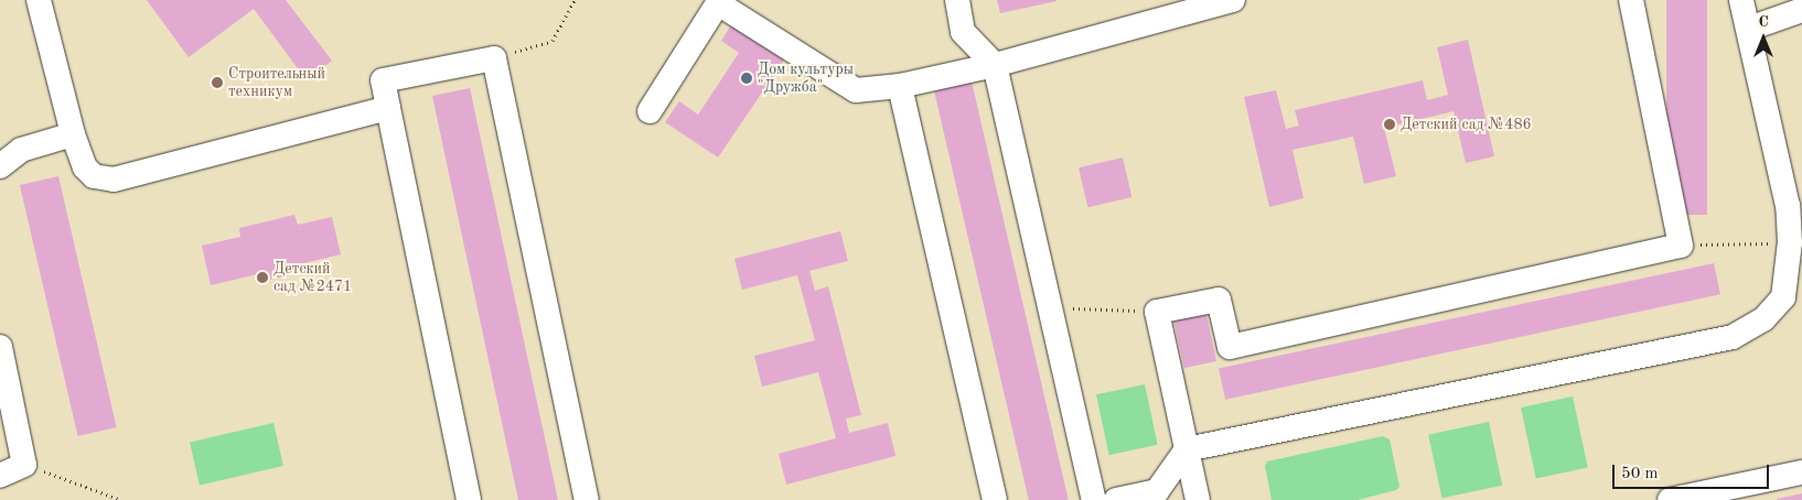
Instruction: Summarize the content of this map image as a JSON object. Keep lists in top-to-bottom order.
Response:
{
  "places": [
    "Дом культуры \"Дружба\"",
    "Строительный техникум",
    "Детский сад №486",
    "Детский сад №2471"
  ],
  "scale_bar": "50 m",
  "north": "top"
}
